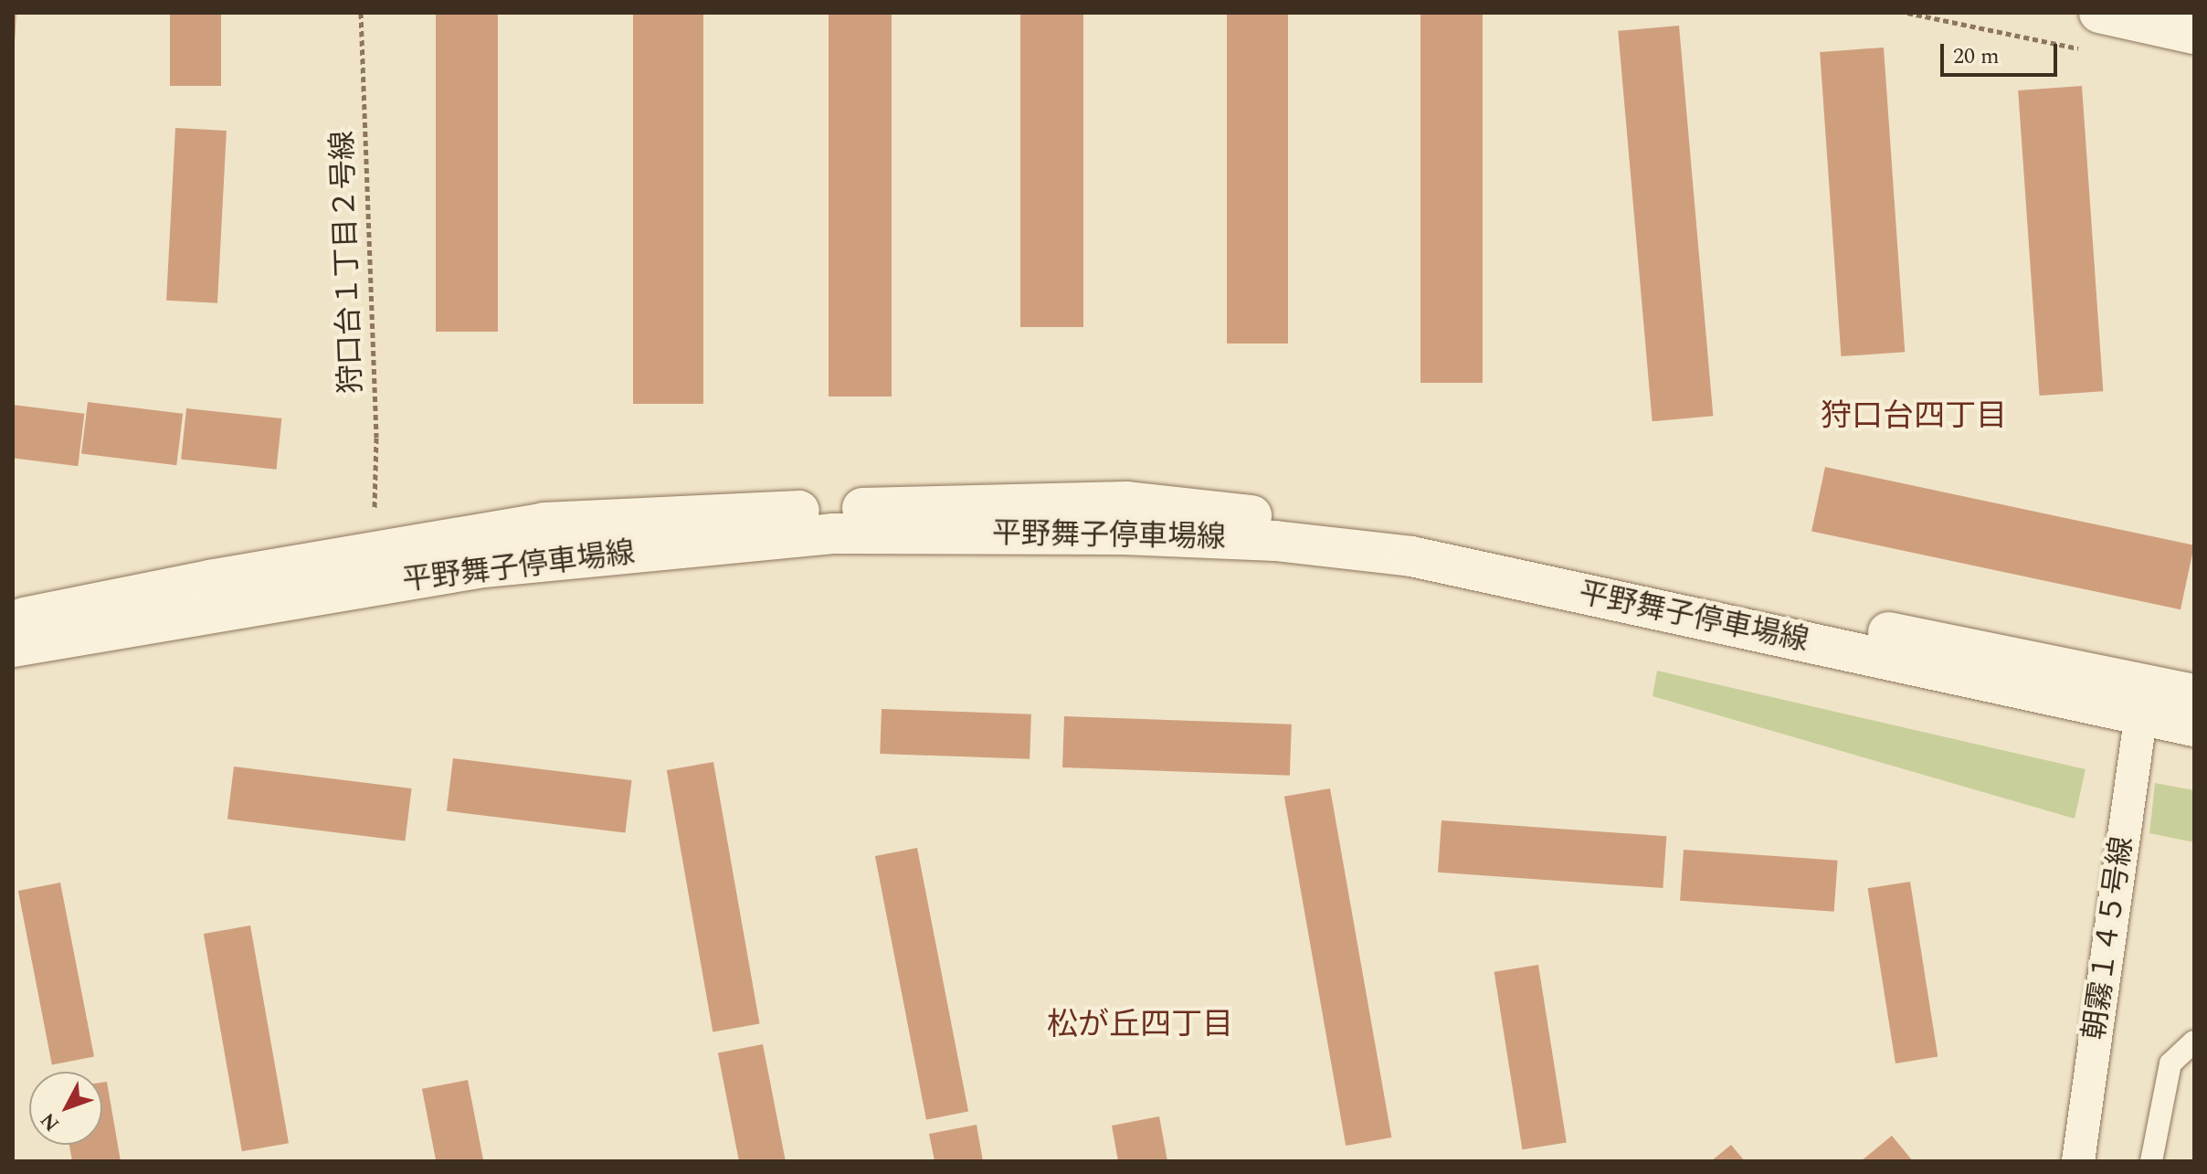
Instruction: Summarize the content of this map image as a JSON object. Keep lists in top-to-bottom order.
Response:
{
  "streets": {
    "main road": ["平野舞子停車場線"],
    "street": ["朝霧１４５号線"],
    "path": ["狩口台１丁目２号線"]
  },
  "crossings": [
    ["平野舞子停車場線", "朝霧１４５号線"]
  ],
  "districts": ["狩口台四丁目", "松が丘四丁目"],
  "scale_bar": "20 m",
  "north": "bottom left"
}
